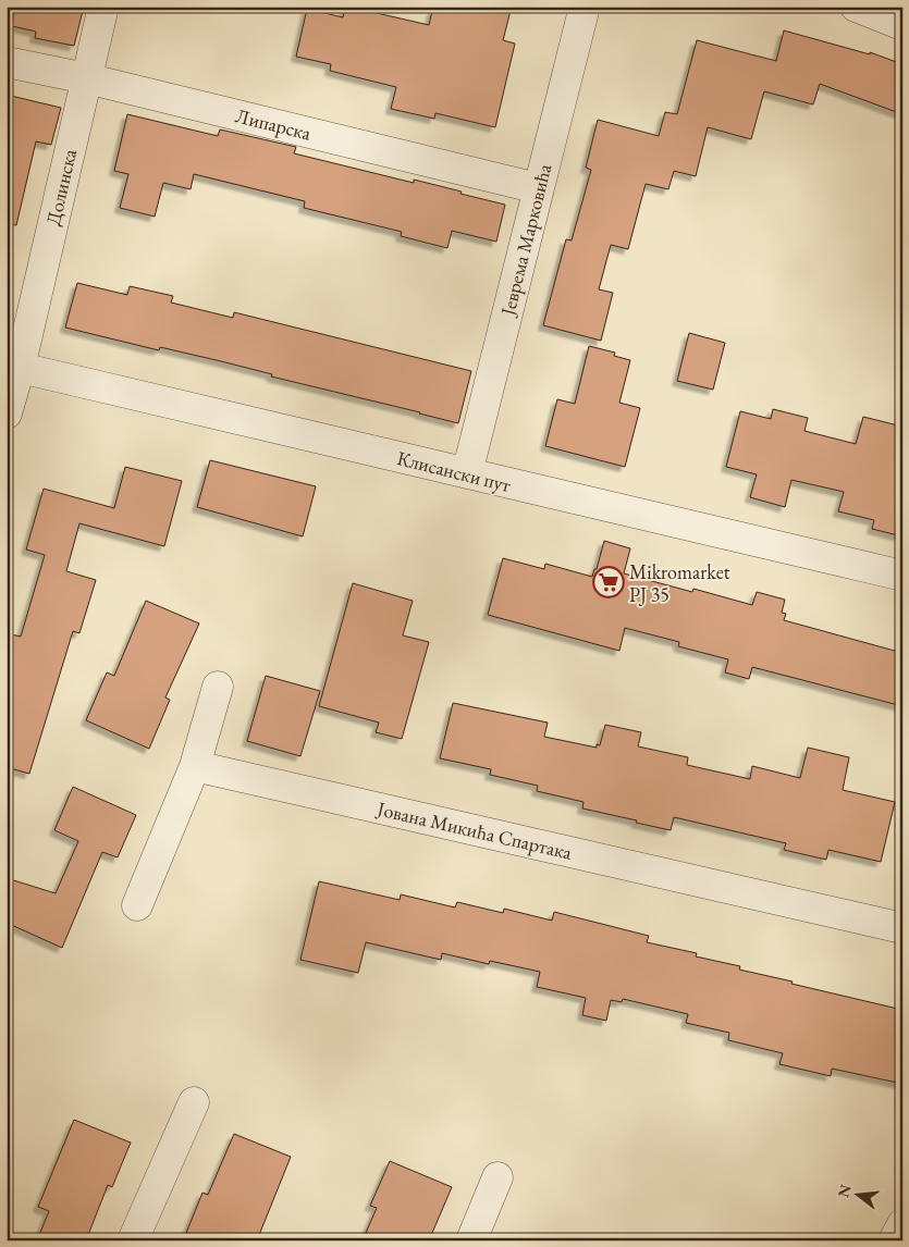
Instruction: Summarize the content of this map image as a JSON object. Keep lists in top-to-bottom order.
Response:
{
  "streets": {
    "street": [
      "Липарска",
      "Долинска",
      "Јеврема Марковића",
      "Клисански пут",
      "Јована Микића Спартака"
    ]
  },
  "crossings": [
    ["Липарска", "Долинска"],
    ["Липарска", "Јеврема Марковића"],
    ["Долинска", "Клисански пут"],
    ["Јеврема Марковића", "Клисански пут"]
  ],
  "places": {
    "supermarket": ["Mikromarket PJ 35"]
  },
  "north": "left"
}
